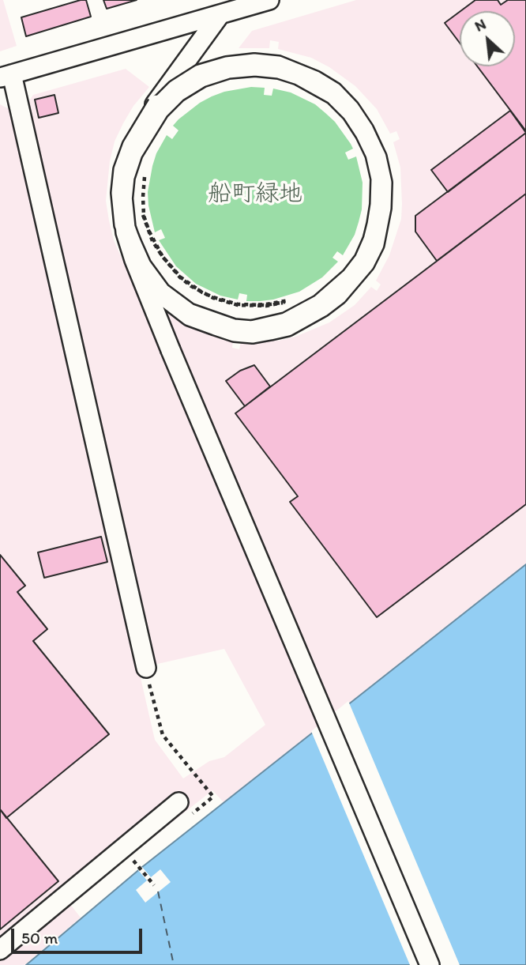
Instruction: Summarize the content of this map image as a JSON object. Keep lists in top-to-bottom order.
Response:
{
  "parks": ["船町緑地"],
  "scale_bar": "50 m",
  "north": "top left"
}
